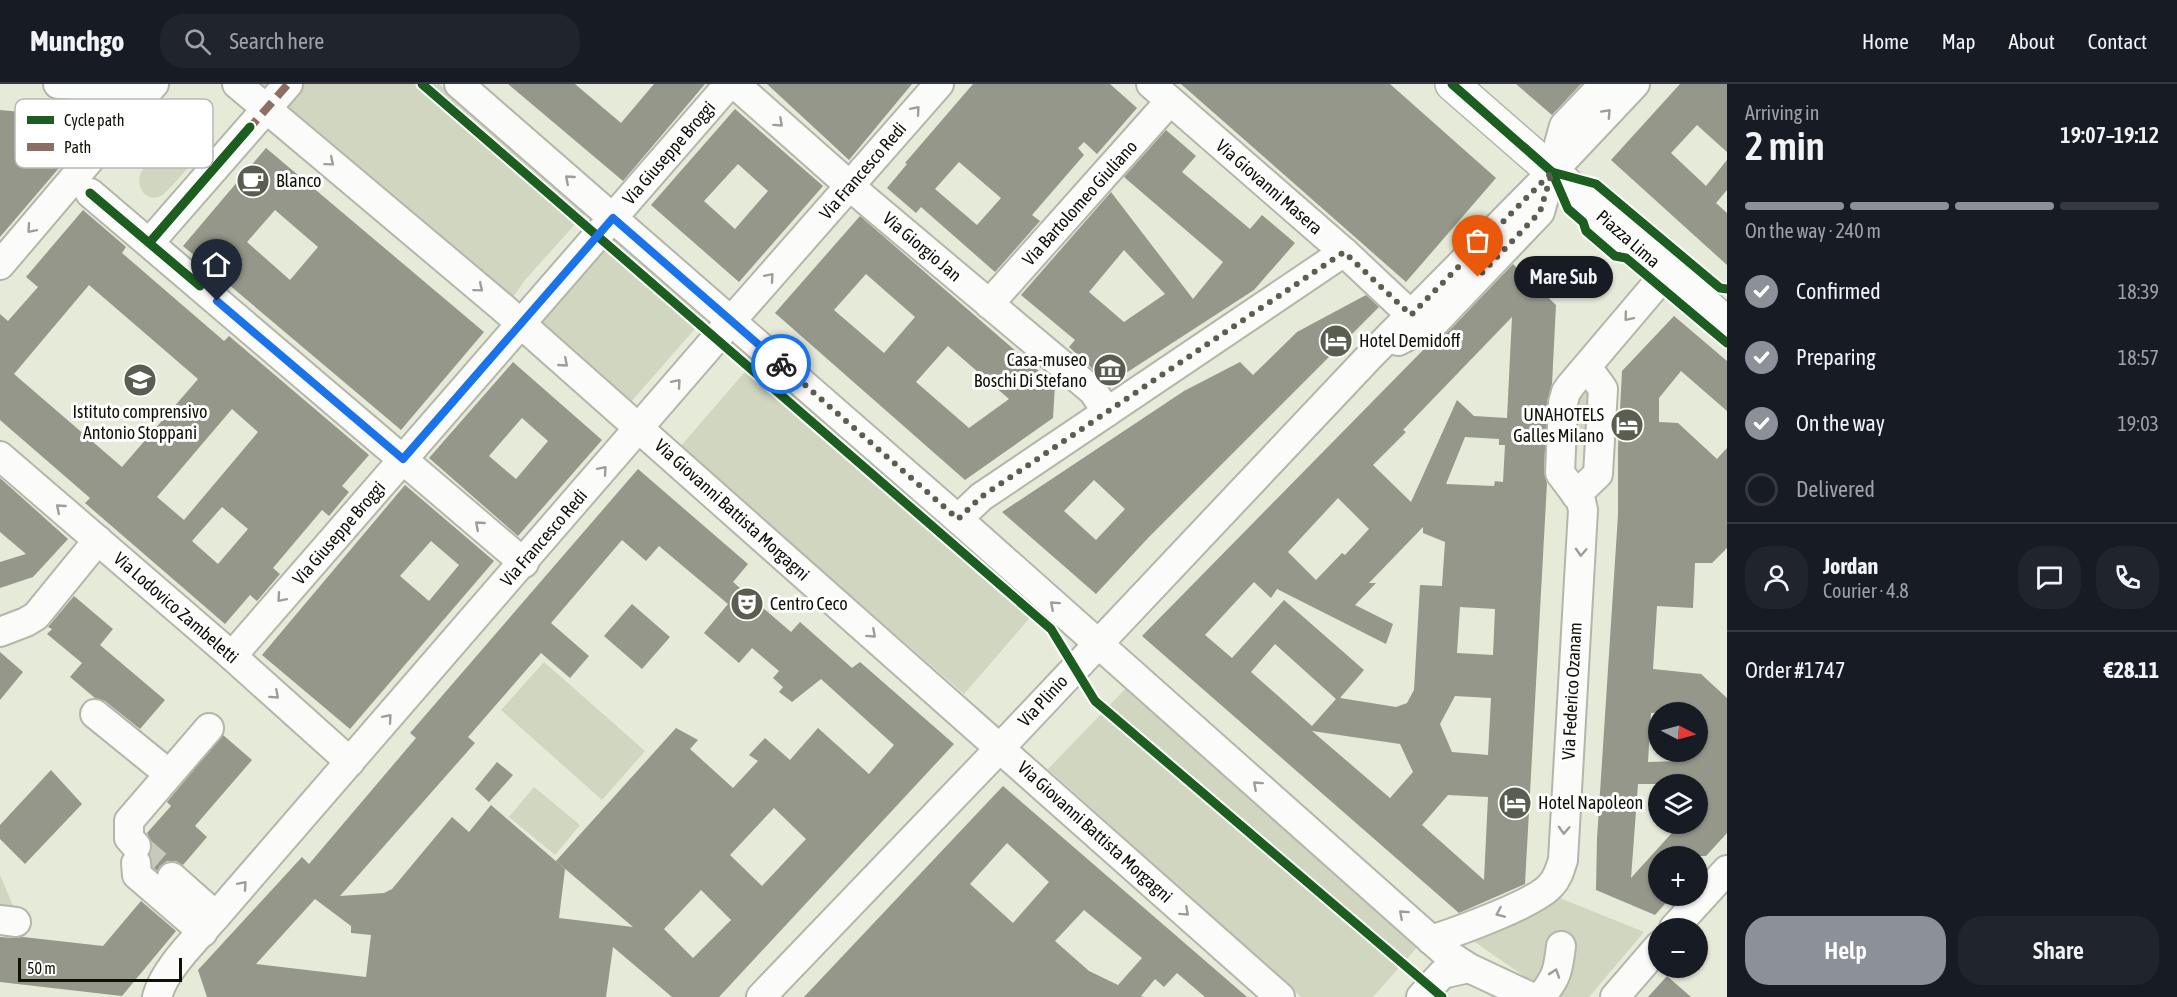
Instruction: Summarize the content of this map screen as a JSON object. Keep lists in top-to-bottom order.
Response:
{
  "streets": {
    "main road": ["Piazza Lima"],
    "street": [
      "Via Giuseppe Broggi",
      "Via Francesco Redi",
      "Via Giovanni Masera",
      "Via Bartolomeo Giuliano",
      "Via Giorgio Jan",
      "Via Giovanni Battista Morgagni",
      "Via Lodovico Zambeletti",
      "Via Federico Ozanam",
      "Via Plinio"
    ]
  },
  "crossings": [
    ["Via Giuseppe Broggi", "Via Giovanni Battista Morgagni"],
    ["Via Giuseppe Broggi", "Via Lodovico Zambeletti"],
    ["Via Francesco Redi", "Via Giorgio Jan"],
    ["Via Francesco Redi", "Via Giovanni Battista Morgagni"],
    ["Via Francesco Redi", "Via Lodovico Zambeletti"],
    ["Via Giovanni Masera", "Via Bartolomeo Giuliano"],
    ["Via Giovanni Masera", "Via Plinio"],
    ["Via Bartolomeo Giuliano", "Via Giorgio Jan"],
    ["Piazza Lima", "Via Federico Ozanam"],
    ["Piazza Lima", "Via Plinio"],
    ["Via Giovanni Battista Morgagni", "Via Plinio"]
  ],
  "one_way": ["Via Francesco Redi", "Via Federico Ozanam"],
  "places": {
    "cafe": ["Blanco"],
    "other": ["Mare Sub"],
    "hotel": ["Hotel Demidoff", "UNAHOTELS Galles Milano", "Hotel Napoleon"],
    "museum": ["Casa-museo Boschi Di Stefano"],
    "school or university": ["Istituto comprensivo Antonio Stoppani"],
    "theatre": ["Centro Ceco"]
  },
  "legend": ["Cycle path", "Path"],
  "scale_bar": "50 m",
  "north": "right",
  "page": {
    "header": "Munchgo",
    "search": "Search here",
    "nav": [
      "Home",
      "Map",
      "About",
      "Contact"
    ],
    "heading": ["2 min", "Arriving in", "19:07–19:12"],
    "panel": [
      "Jordan",
      "Courier · 4.8",
      "Order #1747",
      "€28.11"
    ],
    "bar": "On the way · 240 m",
    "bubble": "Mare Sub",
    "list": [
      ["Confirmed", "18:39"],
      ["Preparing", "18:57"],
      ["On the way", "19:03"],
      "Delivered"
    ],
    "map_buttons": ["+", "−"],
    "buttons": ["Help", "Share"],
    "scale": "50 m"
  }
}
